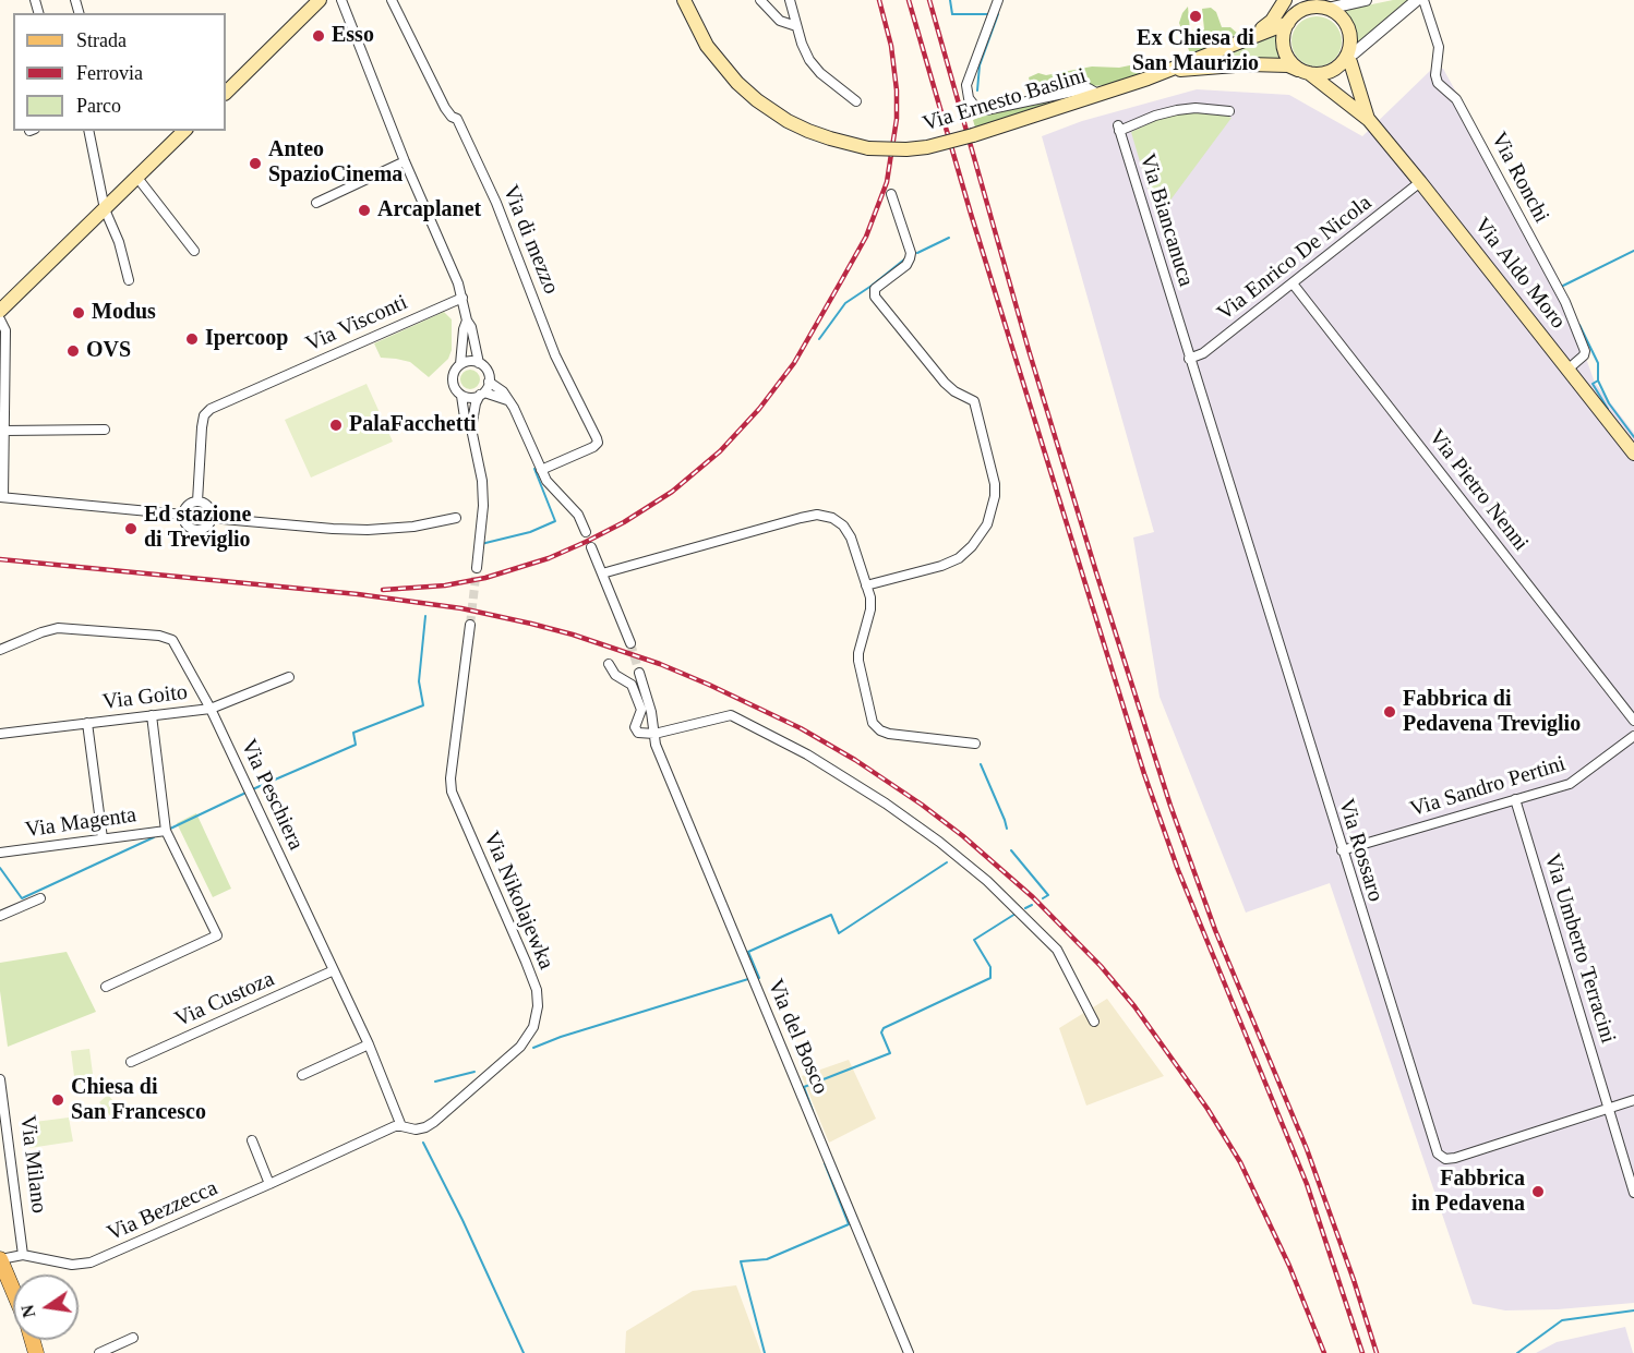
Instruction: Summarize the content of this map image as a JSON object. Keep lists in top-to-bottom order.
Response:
{
  "streets": {
    "main road": ["Via Ernesto Baslini", "Via Aldo Moro"],
    "street": [
      "Via Ronchi",
      "Via Biancanuca",
      "Via di mezzo",
      "Via Enrico De Nicola",
      "Via Visconti",
      "Via Pietro Nenni",
      "Via Goito",
      "Via Sandro Pertini",
      "Via Peschiera",
      "Via Magenta",
      "Via Rossaro",
      "Via Nikolajewka",
      "Via Umberto Terracini",
      "Via Custoza",
      "Via del Bosco",
      "Via Milano",
      "Via Bezzecca"
    ]
  },
  "crossings": [
    ["Via Ernesto Baslini", "Via Aldo Moro"],
    ["Via Ronchi", "Via Aldo Moro"],
    ["Via Biancanuca", "Via Enrico De Nicola"],
    ["Via Biancanuca", "Via Rossaro"],
    ["Via Enrico De Nicola", "Via Aldo Moro"],
    ["Via Enrico De Nicola", "Via Pietro Nenni"],
    ["Via Enrico De Nicola", "Via Rossaro"],
    ["Via Goito", "Via Peschiera"],
    ["Via Sandro Pertini", "Via Rossaro"],
    ["Via Sandro Pertini", "Via Umberto Terracini"],
    ["Via Peschiera", "Via Nikolajewka"],
    ["Via Peschiera", "Via Custoza"],
    ["Via Rossaro", "Via Umberto Terracini"],
    ["Via Nikolajewka", "Via Bezzecca"],
    ["Via Milano", "Via Bezzecca"]
  ],
  "places": [
    "Ex Chiesa di San Maurizio",
    "Esso",
    "Anteo SpazioCinema",
    "Arcaplanet",
    "Modus",
    "Ipercoop",
    "OVS",
    "PalaFacchetti",
    "Ed stazione di Treviglio",
    "Fabbrica di Pedavena Treviglio",
    "Chiesa di San Francesco",
    "Fabbrica in Pedavena"
  ],
  "legend": ["Strada", "Ferrovia", "Parco"],
  "north": "left"
}
